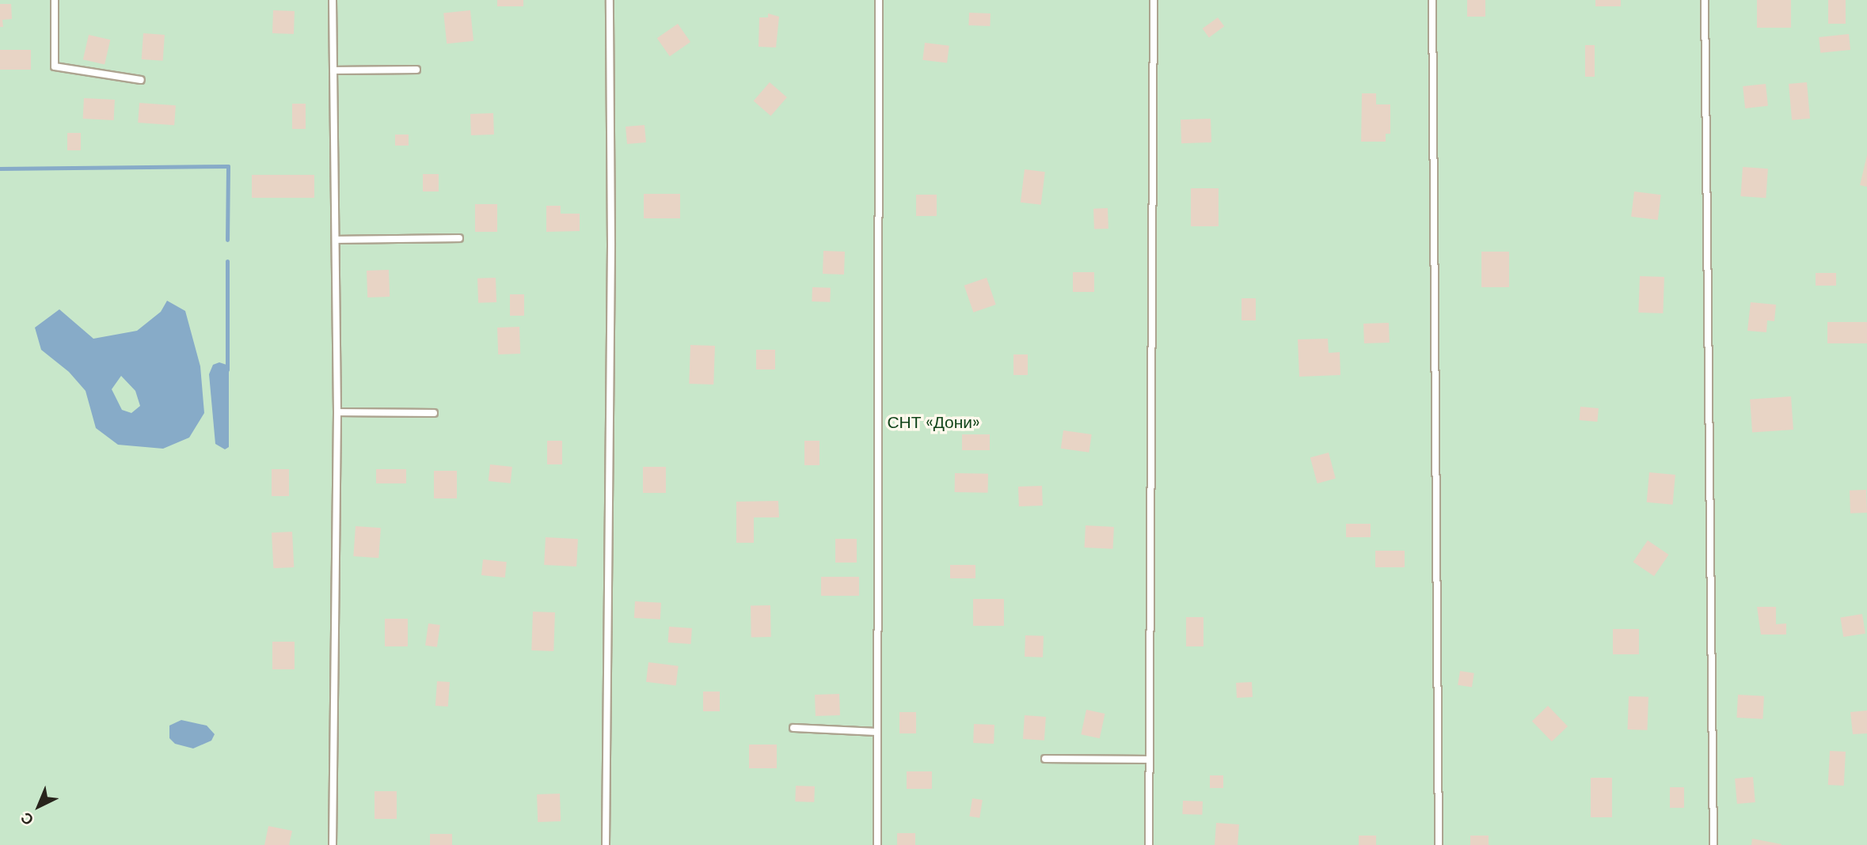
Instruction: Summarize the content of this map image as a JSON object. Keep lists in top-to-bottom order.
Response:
{
  "parks": ["СНТ «Дони»"],
  "north": "bottom left"
}
